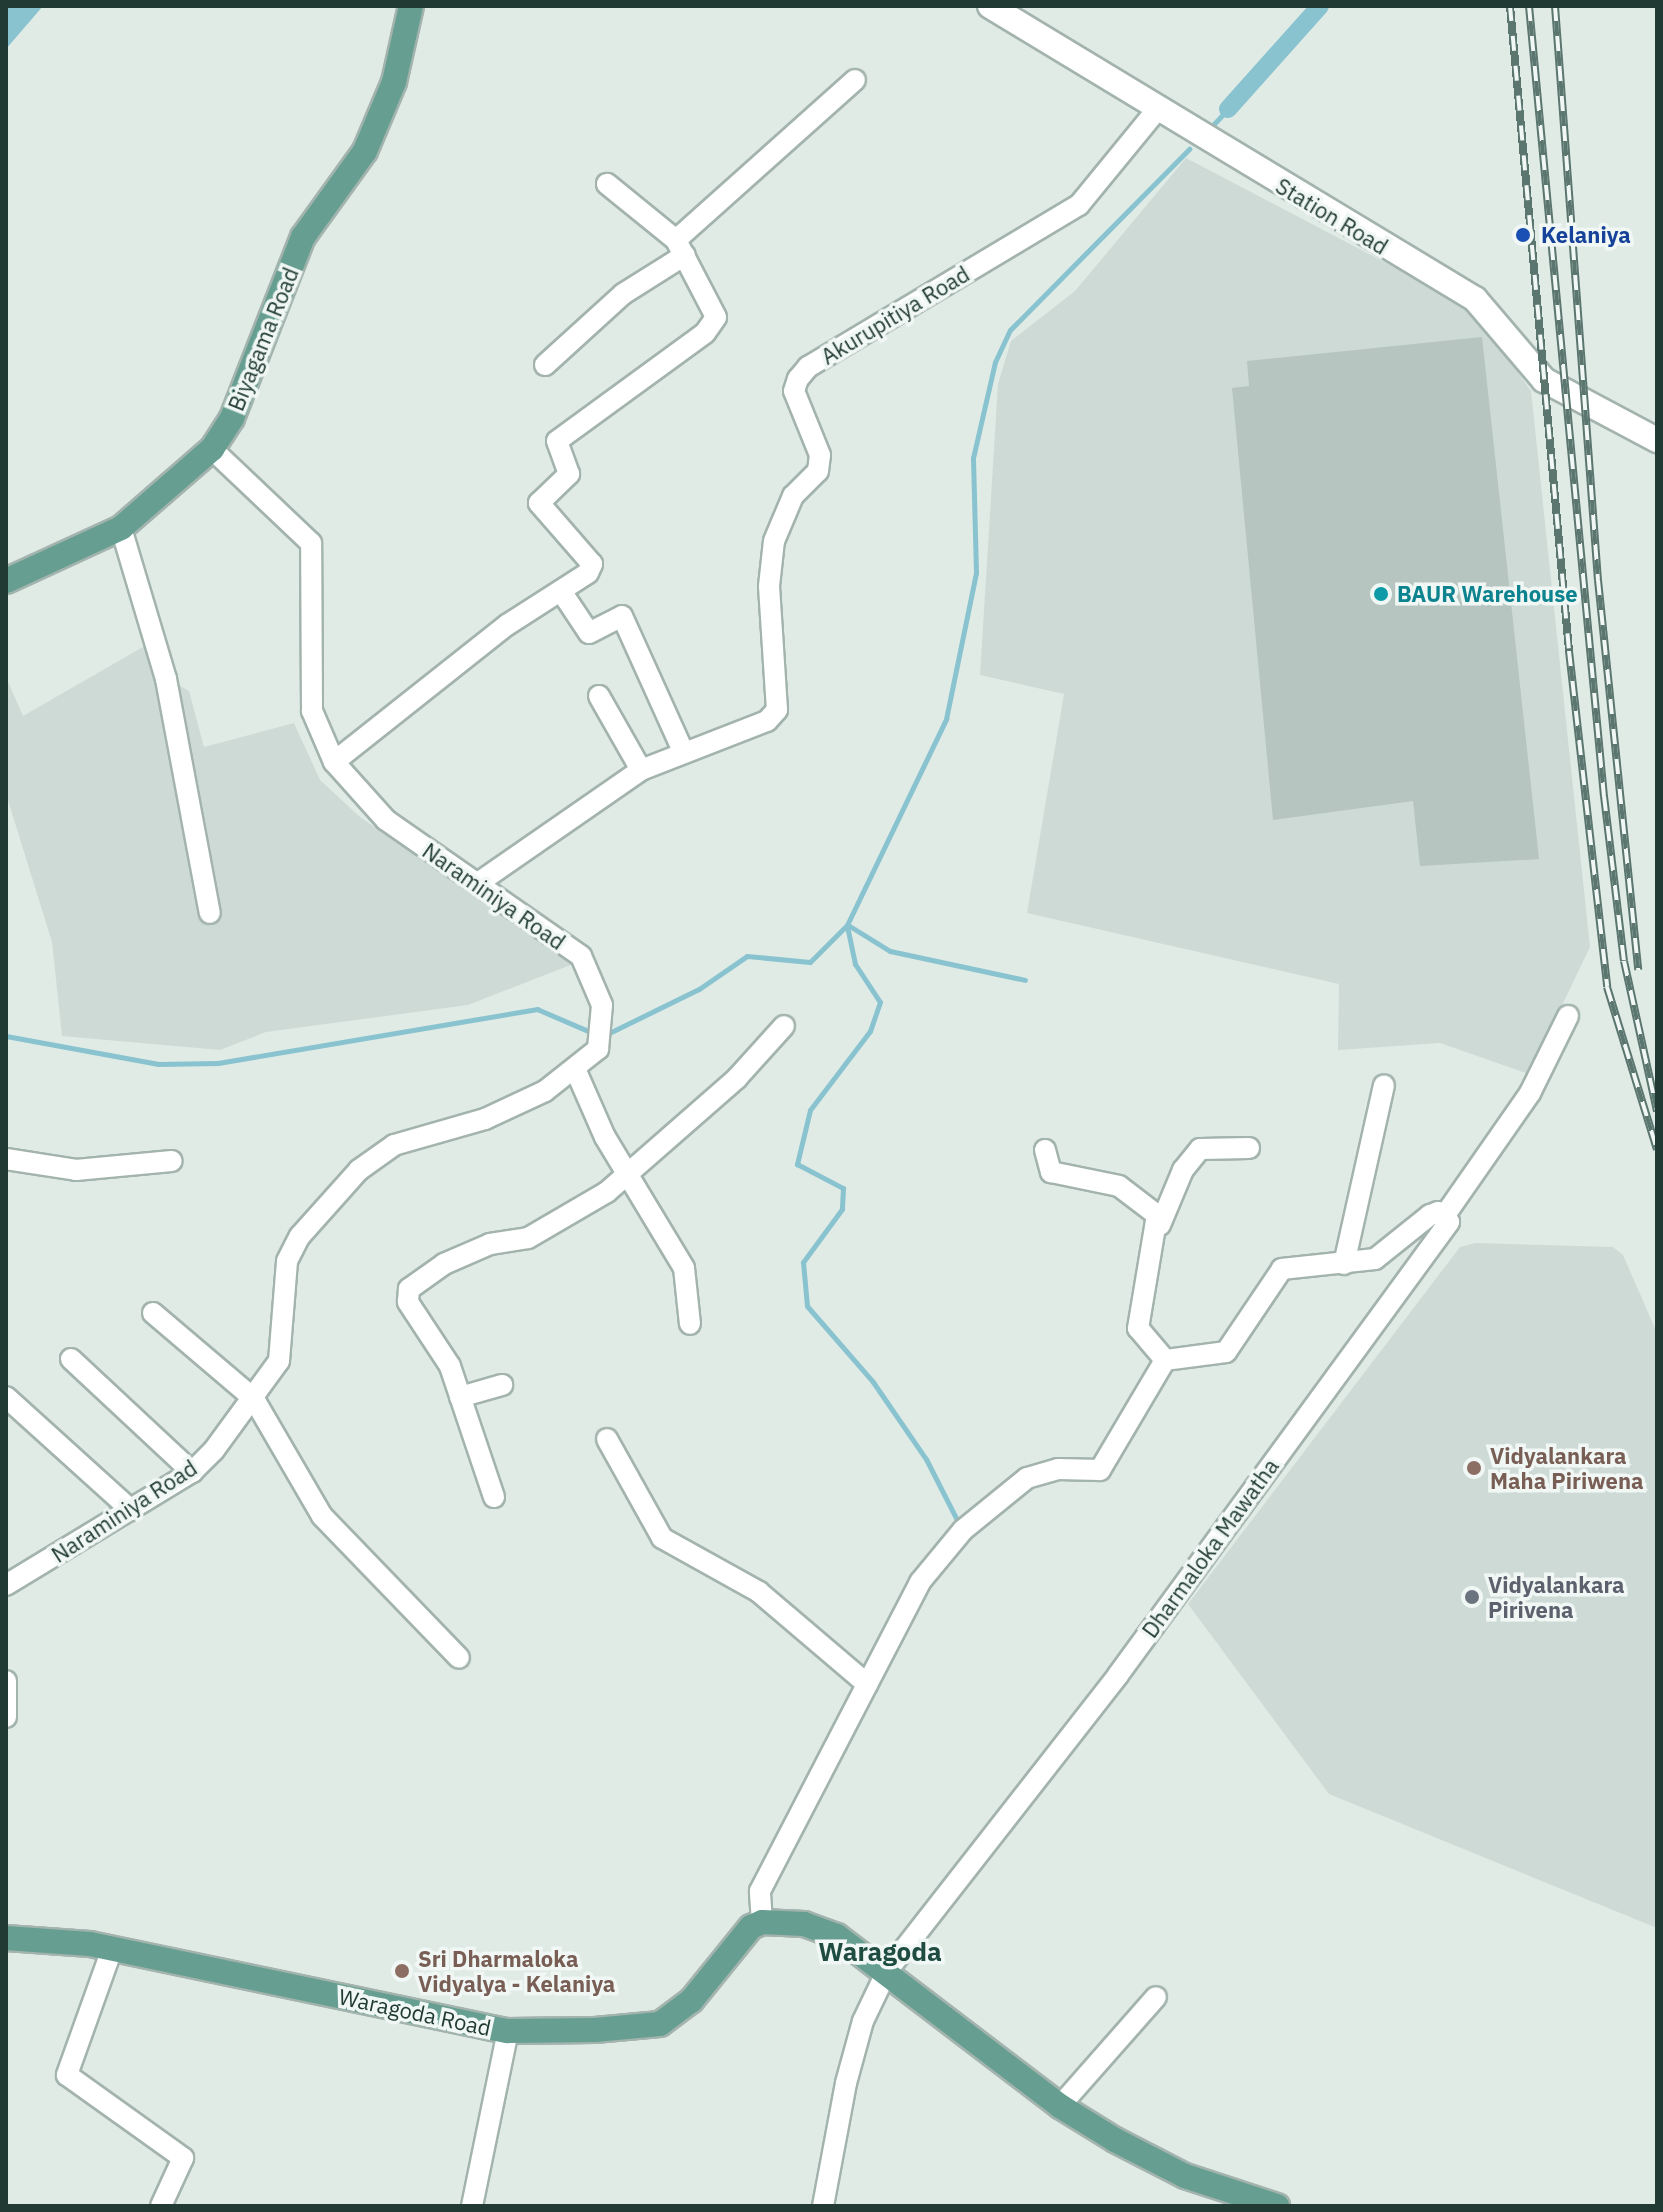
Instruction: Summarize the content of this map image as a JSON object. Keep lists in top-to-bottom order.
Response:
{
  "streets": {
    "main road": ["Biyagama Road", "Waragoda Road"],
    "street": [
      "Station Road",
      "Akurupitiya Road",
      "Naraminiya Road",
      "Dharmaloka Mawatha"
    ]
  },
  "crossings": [
    ["Station Road", "Akurupitiya Road"],
    ["Akurupitiya Road", "Naraminiya Road"],
    ["Biyagama Road", "Naraminiya Road"]
  ],
  "districts": ["Waragoda"],
  "places": [
    "Kelaniya",
    "BAUR Warehouse",
    "Vidyalankara Maha Piriwena",
    "Vidyalankara Pirivena",
    "Sri Dharmaloka Vidyalya - Kelaniya"
  ]
}
